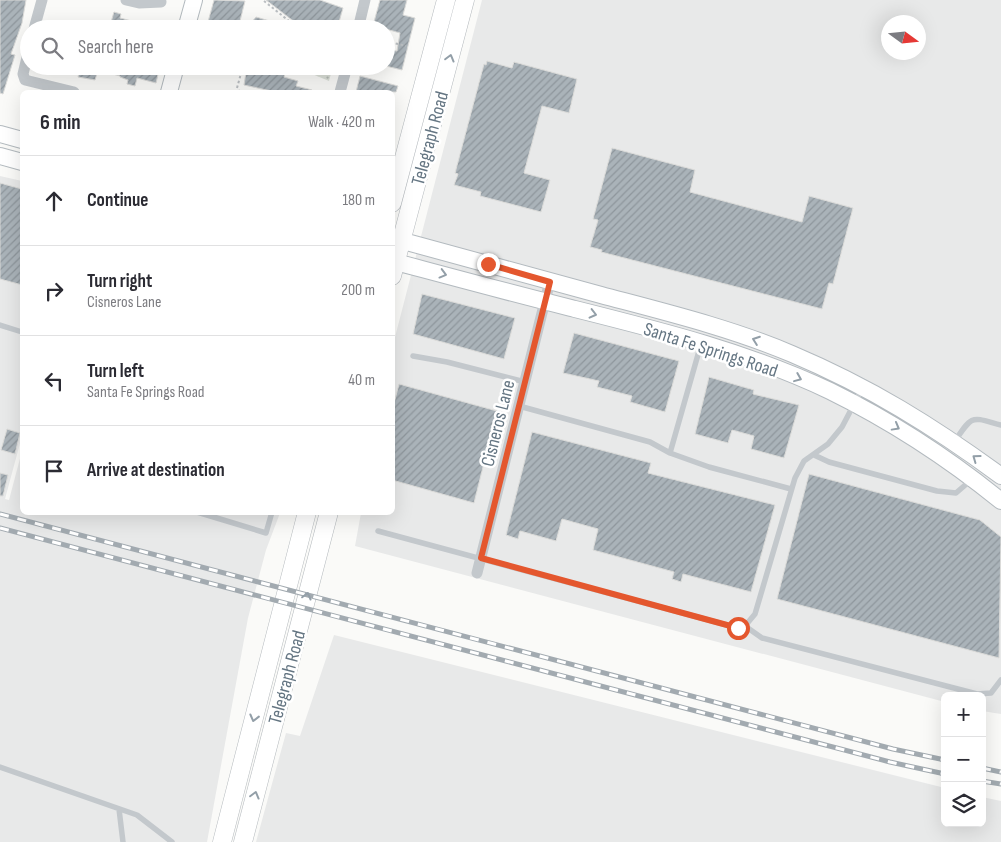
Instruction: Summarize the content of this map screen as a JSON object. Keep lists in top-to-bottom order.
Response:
{
  "streets": {
    "main road": ["Telegraph Road", "Santa Fe Springs Road"],
    "street": ["Cisneros Lane"]
  },
  "crossings": [
    ["Telegraph Road", "Santa Fe Springs Road"],
    ["Santa Fe Springs Road", "Cisneros Lane"]
  ],
  "north": "right",
  "page": {
    "search": "Search here",
    "heading": ["6 min", "Walk · 420 m"],
    "list": [
      ["Continue", "180 m"],
      ["Turn right", "Cisneros Lane", "200 m"],
      ["Turn left", "Santa Fe Springs Road", "40 m"],
      "Arrive at destination"
    ],
    "map_buttons": ["+", "−"]
  }
}
